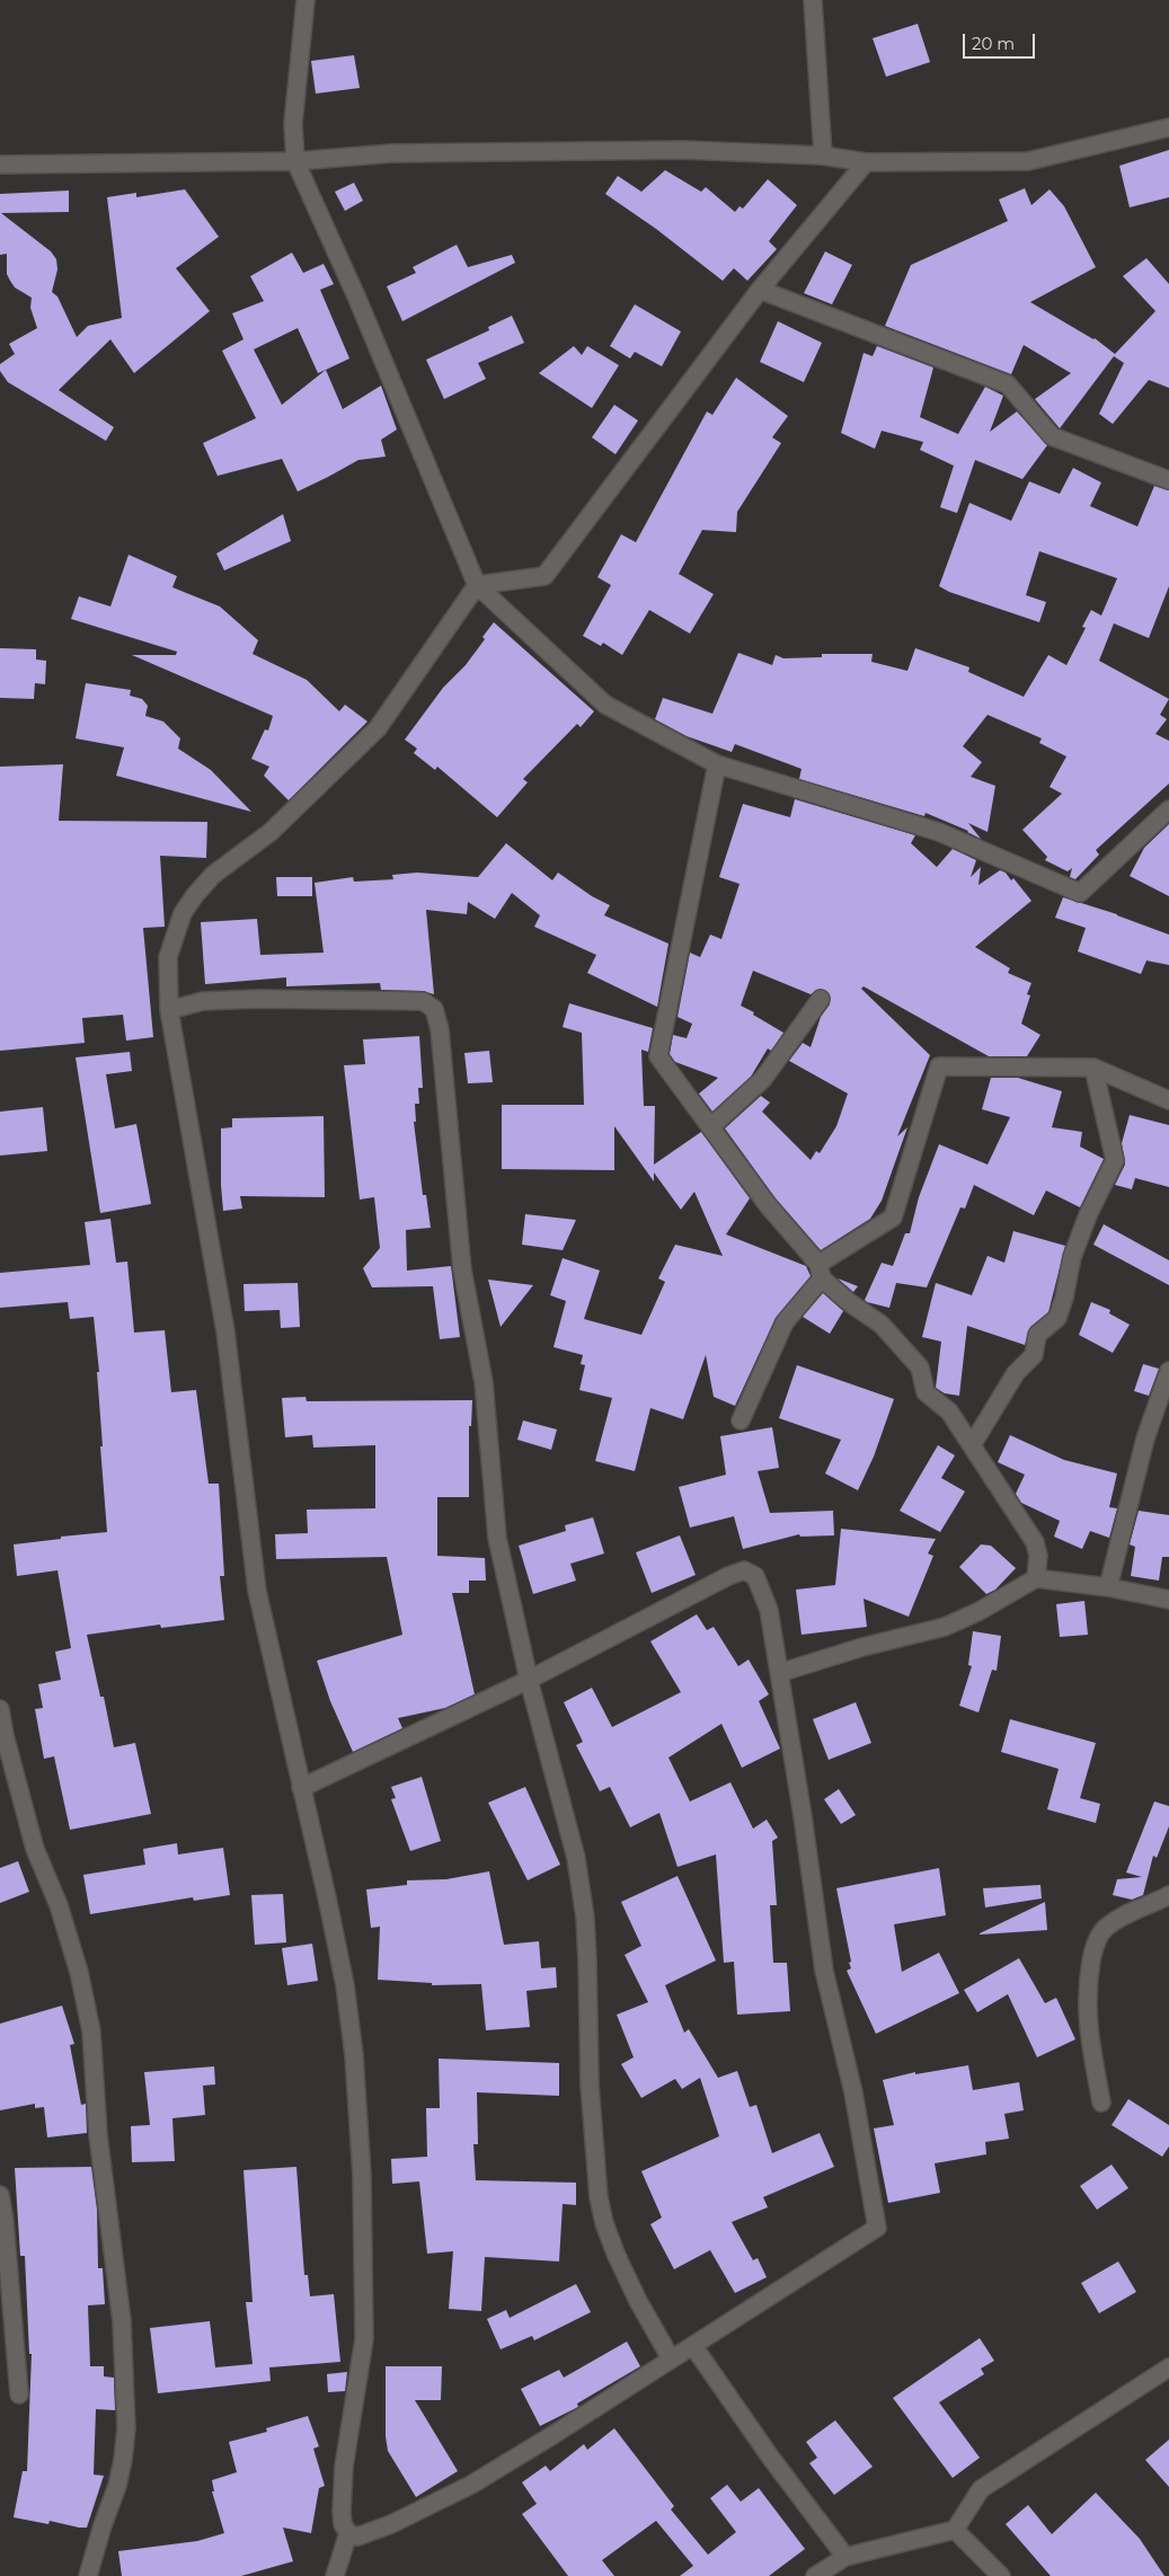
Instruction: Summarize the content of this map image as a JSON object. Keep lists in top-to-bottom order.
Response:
{
  "scale_bar": "20 m"
}
